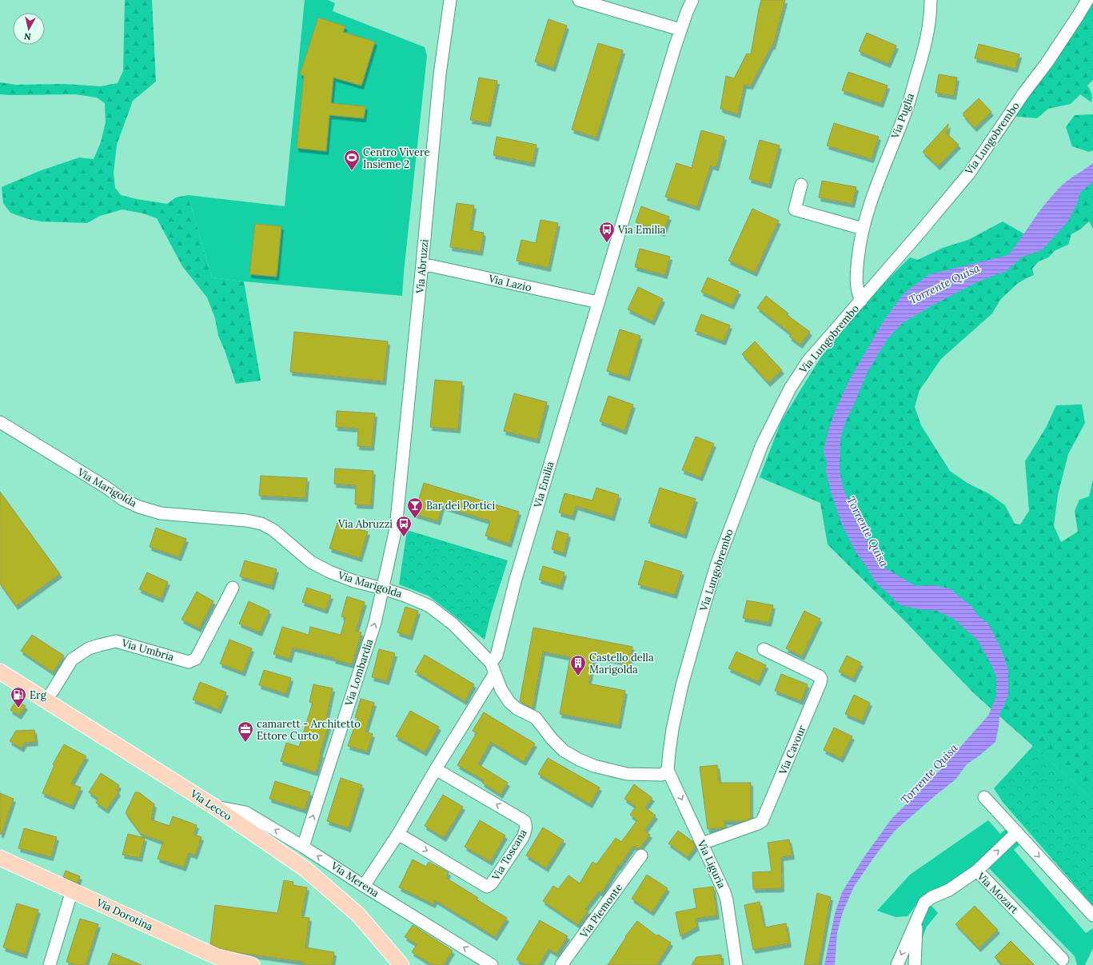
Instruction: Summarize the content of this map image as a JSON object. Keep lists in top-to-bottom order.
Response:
{
  "streets": {
    "main road": ["Via Lecco", "Via Dorotina"],
    "street": [
      "Via Puglia",
      "Via Lungobrembo",
      "Via Abruzzi",
      "Via Lazio",
      "Via Emilia",
      "Via Marigolda",
      "Via Umbria",
      "Via Lombardia",
      "Via Cavour",
      "Via Toscana",
      "Via Liguria",
      "Via Merena",
      "Via Mozart",
      "Via Piemonte"
    ]
  },
  "crossings": [
    ["Via Puglia", "Via Lungobrembo"],
    ["Via Lungobrembo", "Via Marigolda"],
    ["Via Lungobrembo", "Via Liguria"],
    ["Via Abruzzi", "Via Lazio"],
    ["Via Abruzzi", "Via Marigolda"],
    ["Via Abruzzi", "Via Lombardia"],
    ["Via Lazio", "Via Emilia"],
    ["Via Emilia", "Via Marigolda"],
    ["Via Marigolda", "Via Lombardia"],
    ["Via Marigolda", "Via Liguria"],
    ["Via Umbria", "Via Lecco"],
    ["Via Lombardia", "Via Merena"],
    ["Via Cavour", "Via Liguria"],
    ["Via Lecco", "Via Merena"]
  ],
  "one_way": ["Via Liguria", "Via Merena"],
  "water": ["Torrente Quisa"],
  "places": {
    "sports": ["Centro Vivere Insieme 2"],
    "bus stop": ["Via Emilia", "Via Abruzzi"],
    "bar": ["Bar dei Portici"],
    "building": ["Castello della Marigolda"],
    "fuel station": ["Erg"],
    "office": ["camarett - Architetto Ettore Curto"]
  },
  "north": "bottom"
}
